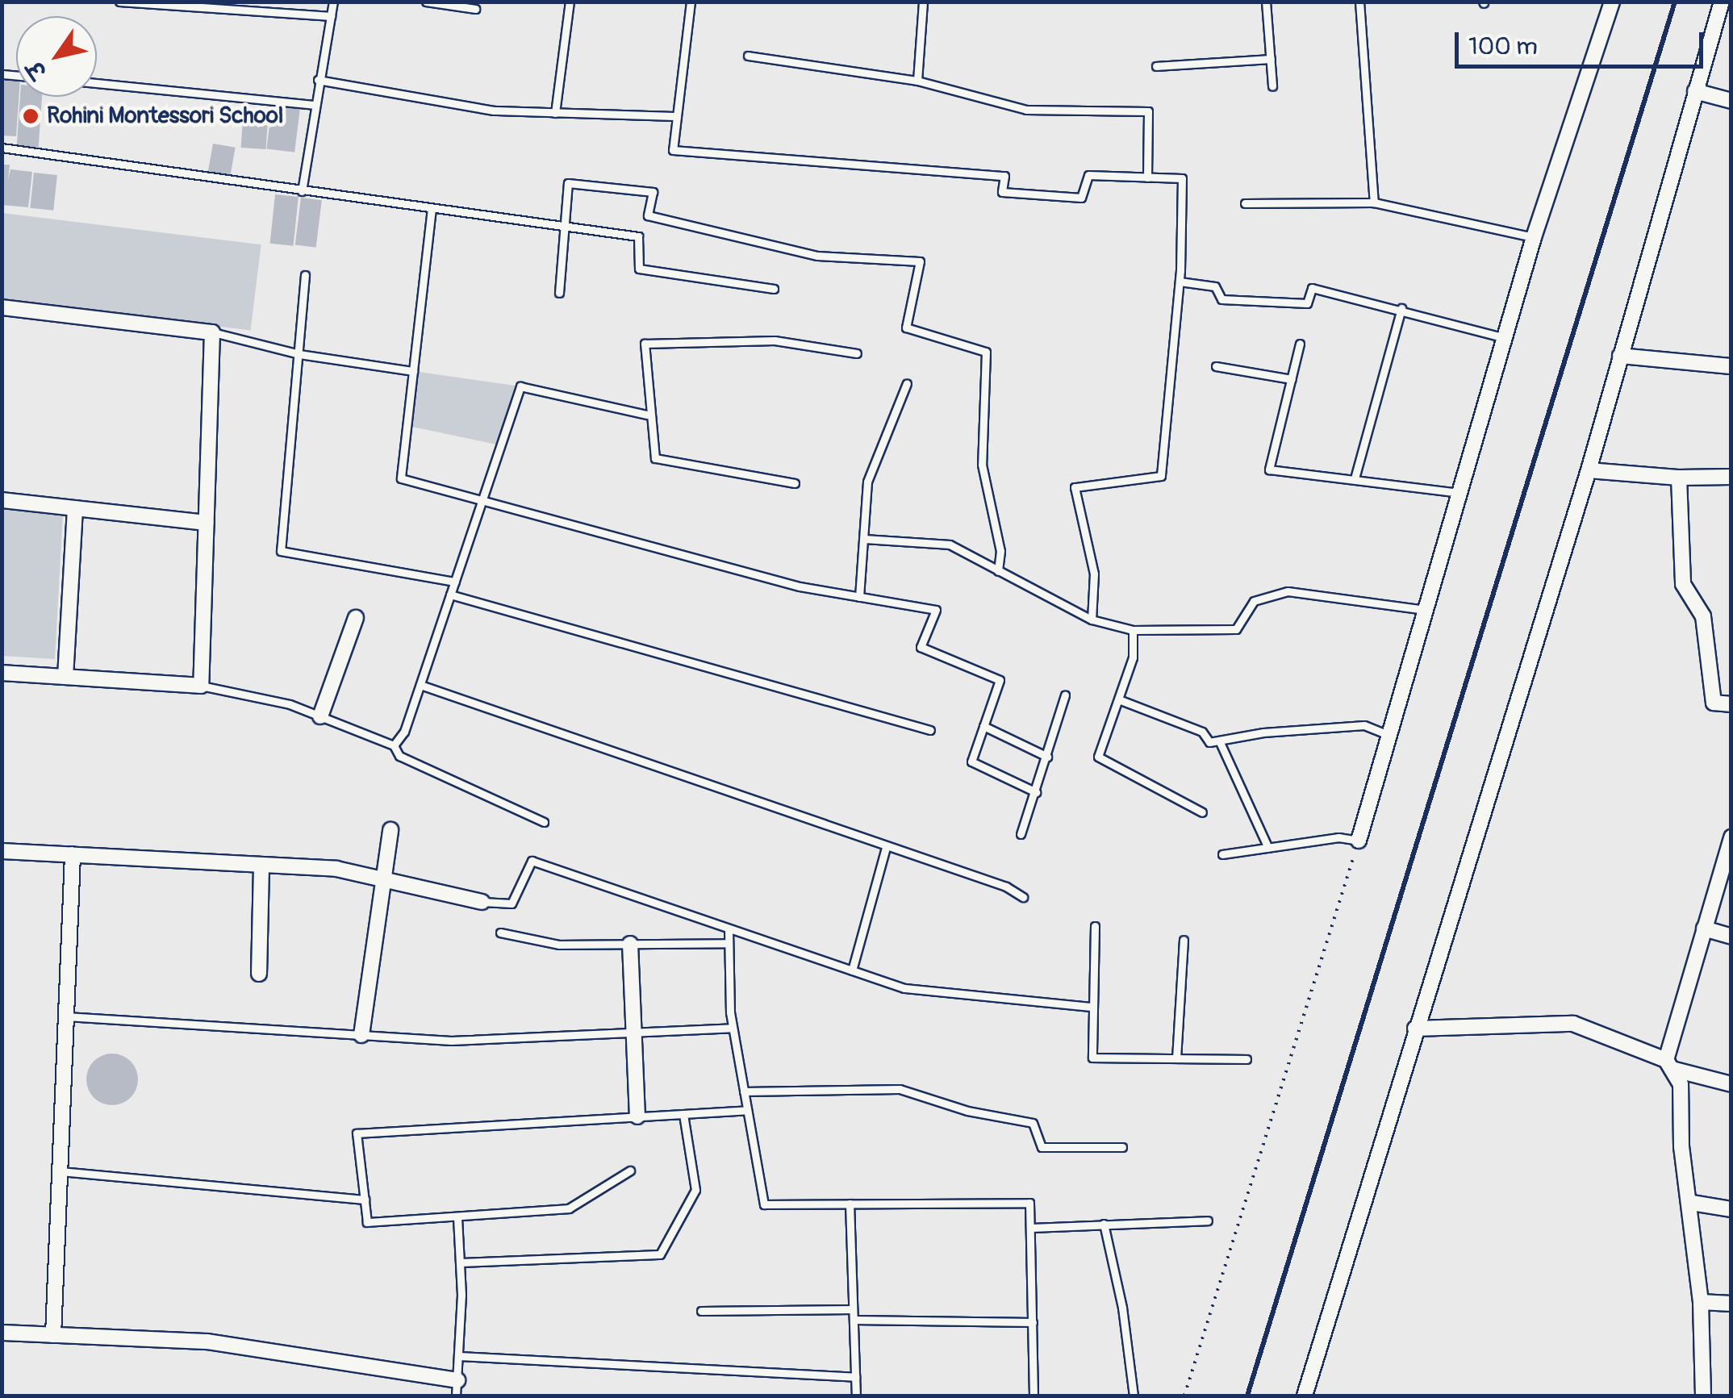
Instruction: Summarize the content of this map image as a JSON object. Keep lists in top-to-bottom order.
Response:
{
  "places": ["Rohini Montessori School"],
  "scale_bar": "100 m",
  "north": "bottom left"
}
